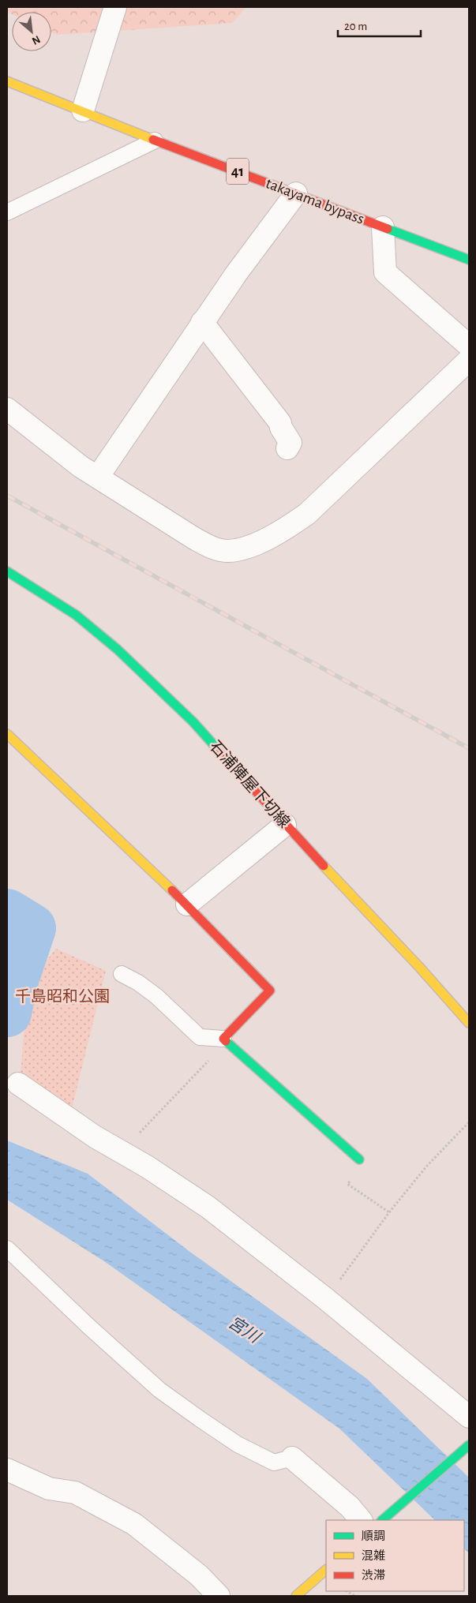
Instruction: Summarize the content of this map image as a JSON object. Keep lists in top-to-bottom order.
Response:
{
  "streets": {
    "main road": ["41", "takayama bypass", "石浦陣屋下切線"]
  },
  "water": ["宮川"],
  "parks": ["千島昭和公園"],
  "legend": ["順調", "混雑", "渋滞"],
  "scale_bar": "20 m",
  "north": "bottom right"
}
